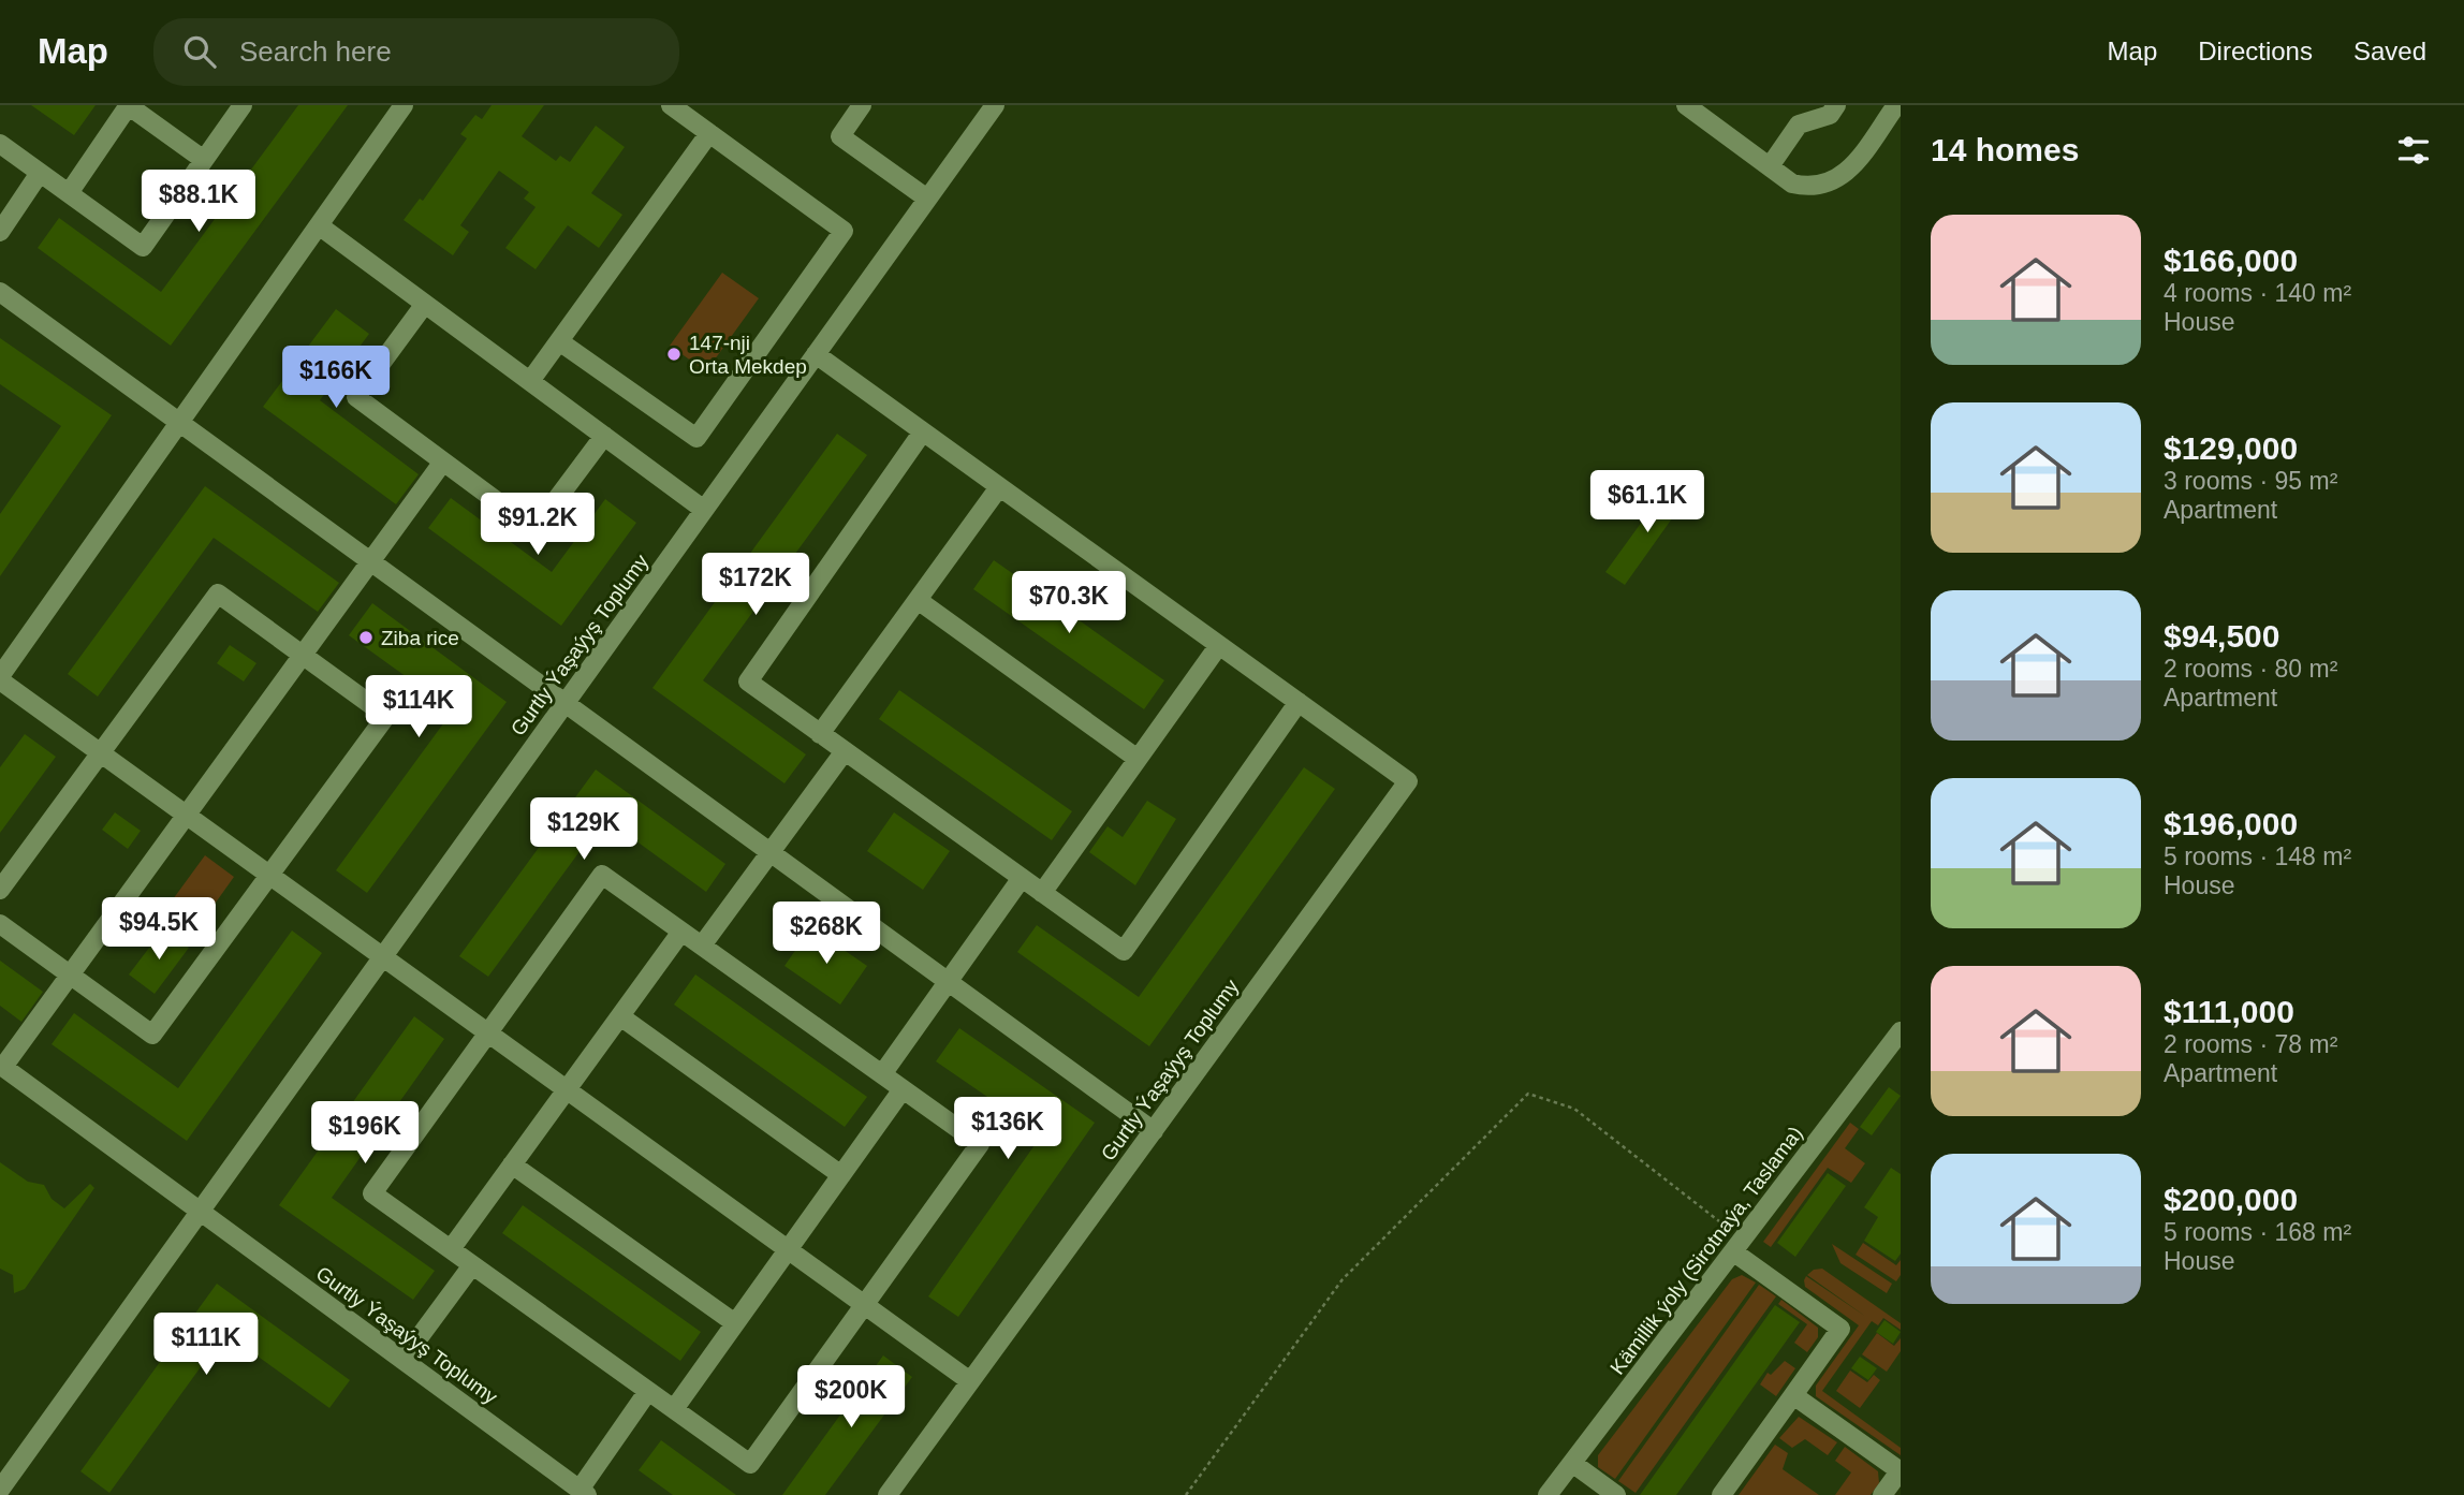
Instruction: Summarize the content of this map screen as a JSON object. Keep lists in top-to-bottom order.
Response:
{
  "streets": {
    "street": ["Gurtly Ýaşaýyş Toplumy", "Kämillik ýoly (Sirotnaýa, Taslama)"]
  },
  "places": ["147-nji Orta Mekdep", "Ziba rice"],
  "page": {
    "header": "Map",
    "search": "Search here",
    "nav": ["Map", "Directions", "Saved"],
    "heading": "14 homes",
    "price": [
      "$88.1K",
      "$166K",
      "$61.1K",
      "$91.2K",
      "$172K",
      "$70.3K",
      "$114K",
      "$129K",
      "$94.5K",
      "$268K",
      "$136K",
      "$196K",
      "$111K",
      "$200K"
    ],
    "list": [
      {
        "name": "$166,000",
        "note": "4 rooms · 140 m² · House"
      },
      {
        "name": "$129,000",
        "note": "3 rooms · 95 m² · Apartment"
      },
      {
        "name": "$94,500",
        "note": "2 rooms · 80 m² · Apartment"
      },
      {
        "name": "$196,000",
        "note": "5 rooms · 148 m² · House"
      },
      {
        "name": "$111,000",
        "note": "2 rooms · 78 m² · Apartment"
      },
      {
        "name": "$200,000",
        "note": "5 rooms · 168 m² · House"
      }
    ]
  }
}
